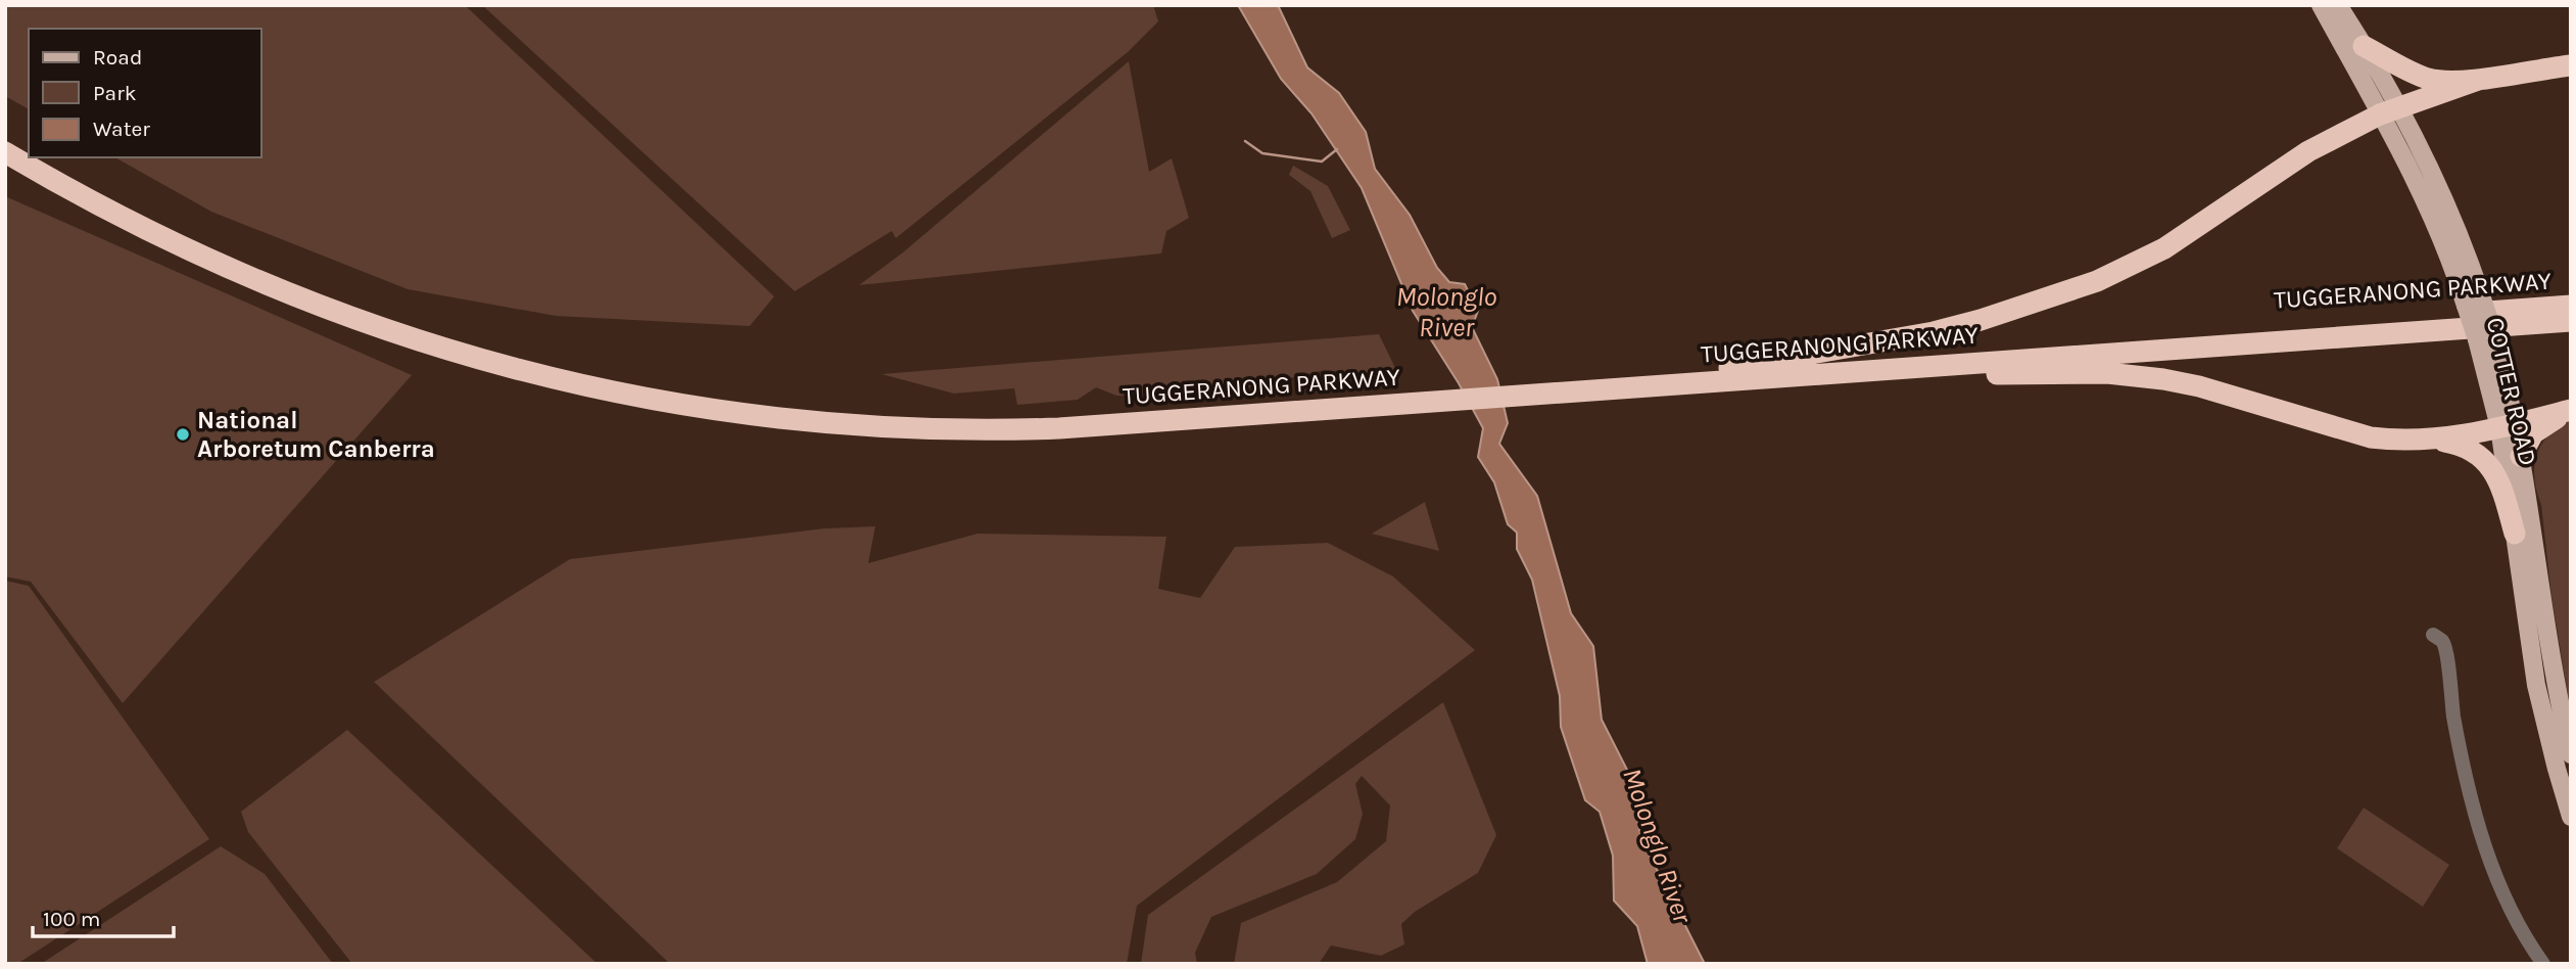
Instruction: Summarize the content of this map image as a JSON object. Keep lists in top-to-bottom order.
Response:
{
  "streets": {
    "highway": ["TUGGERANONG PARKWAY"],
    "main road": ["COTTER ROAD"]
  },
  "water": ["Molonglo River"],
  "places": ["National Arboretum Canberra"],
  "legend": ["Road", "Park", "Water"],
  "scale_bar": "100 m"
}
